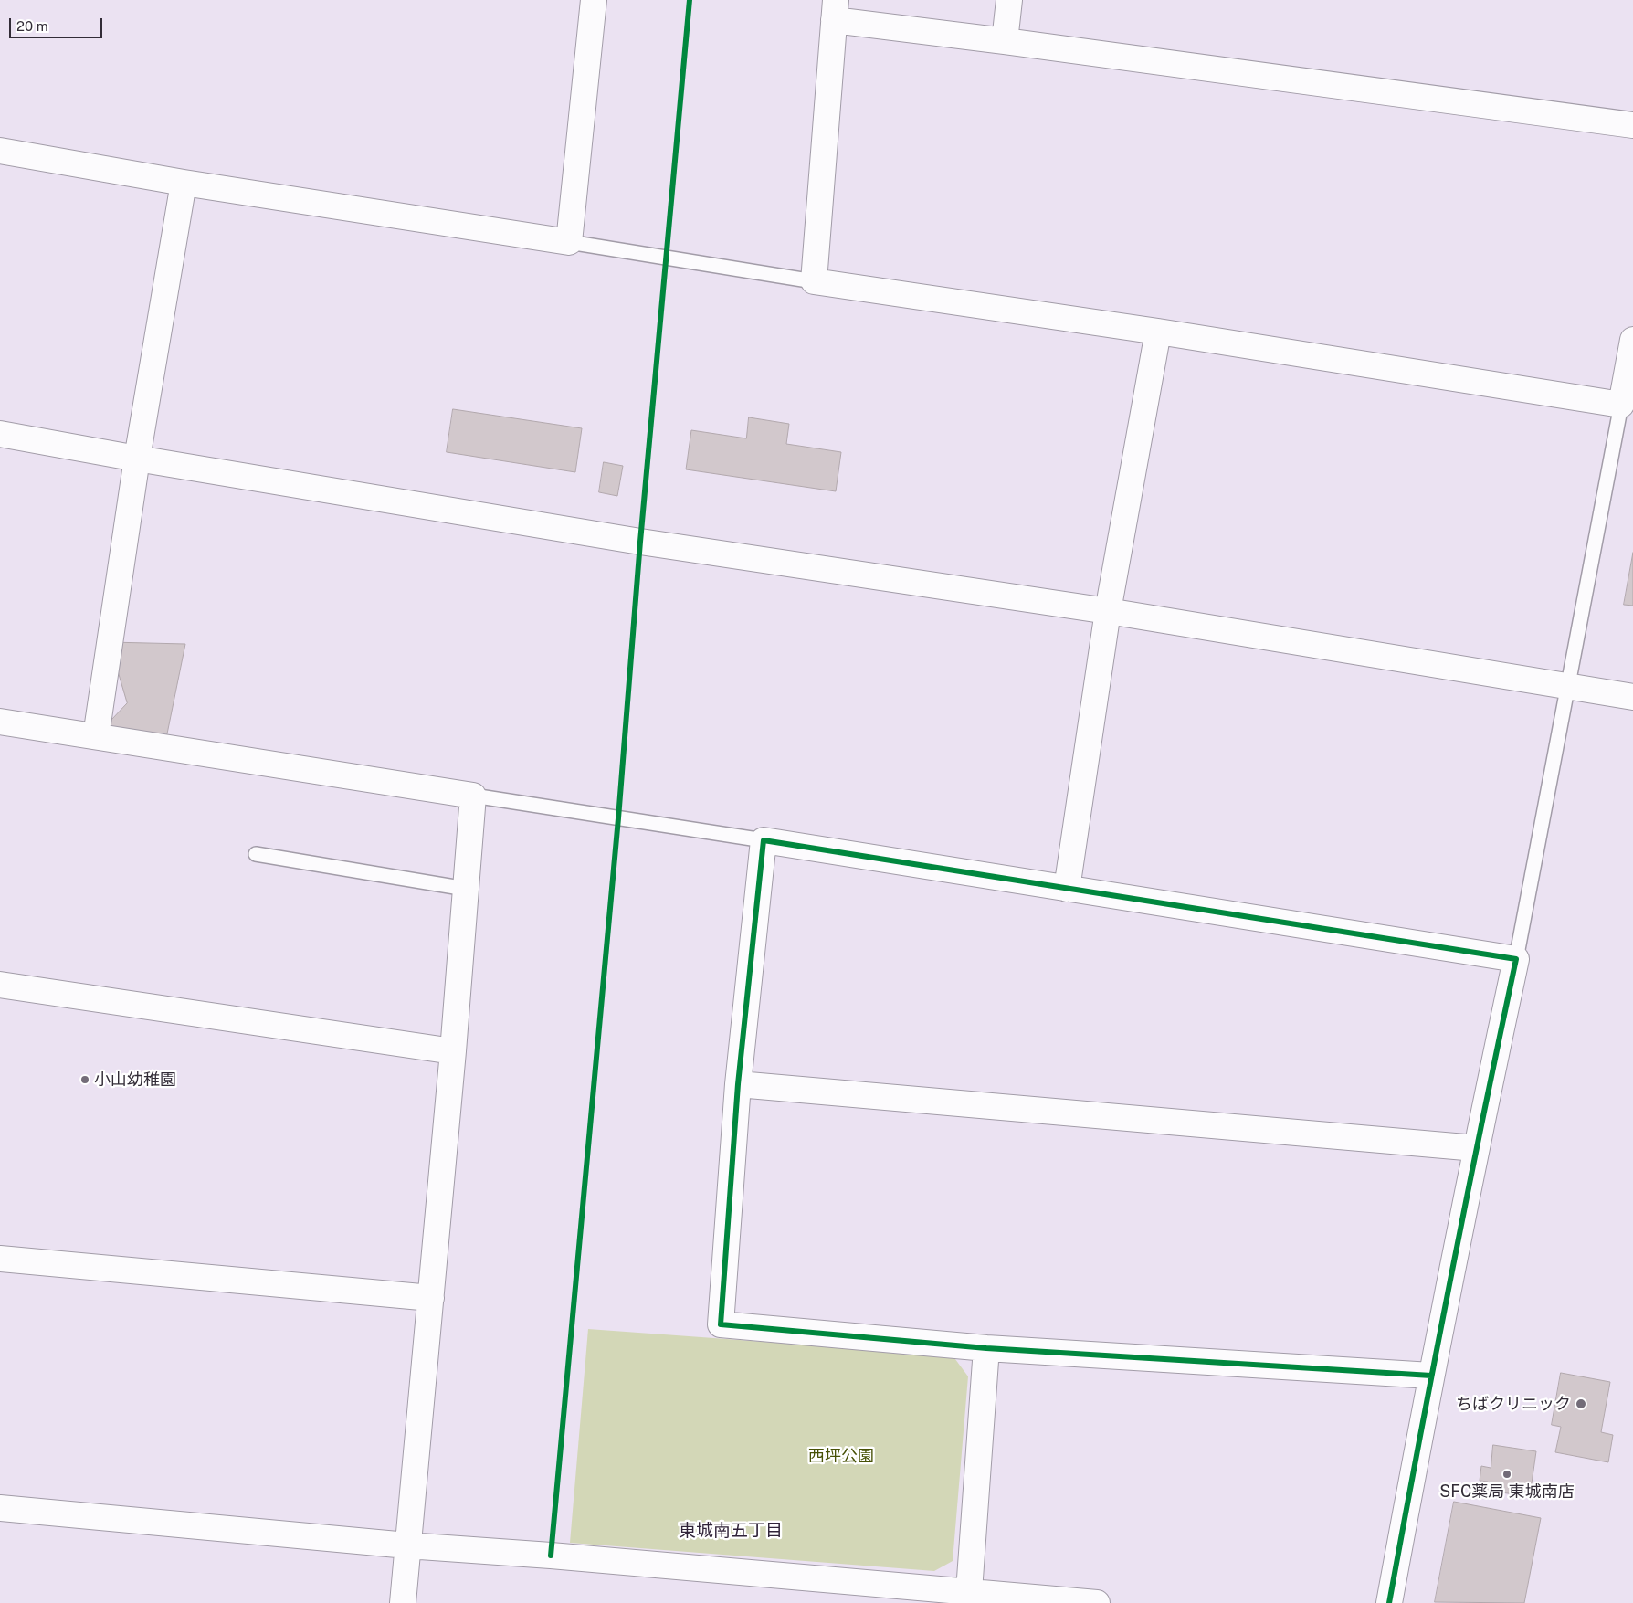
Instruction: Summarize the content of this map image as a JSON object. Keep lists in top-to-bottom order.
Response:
{
  "districts": ["東城南五丁目"],
  "parks": ["西坪公園"],
  "places": ["小山幼稚園", "ちばクリニック", "SFC薬局 東城南店"],
  "scale_bar": "20 m"
}
